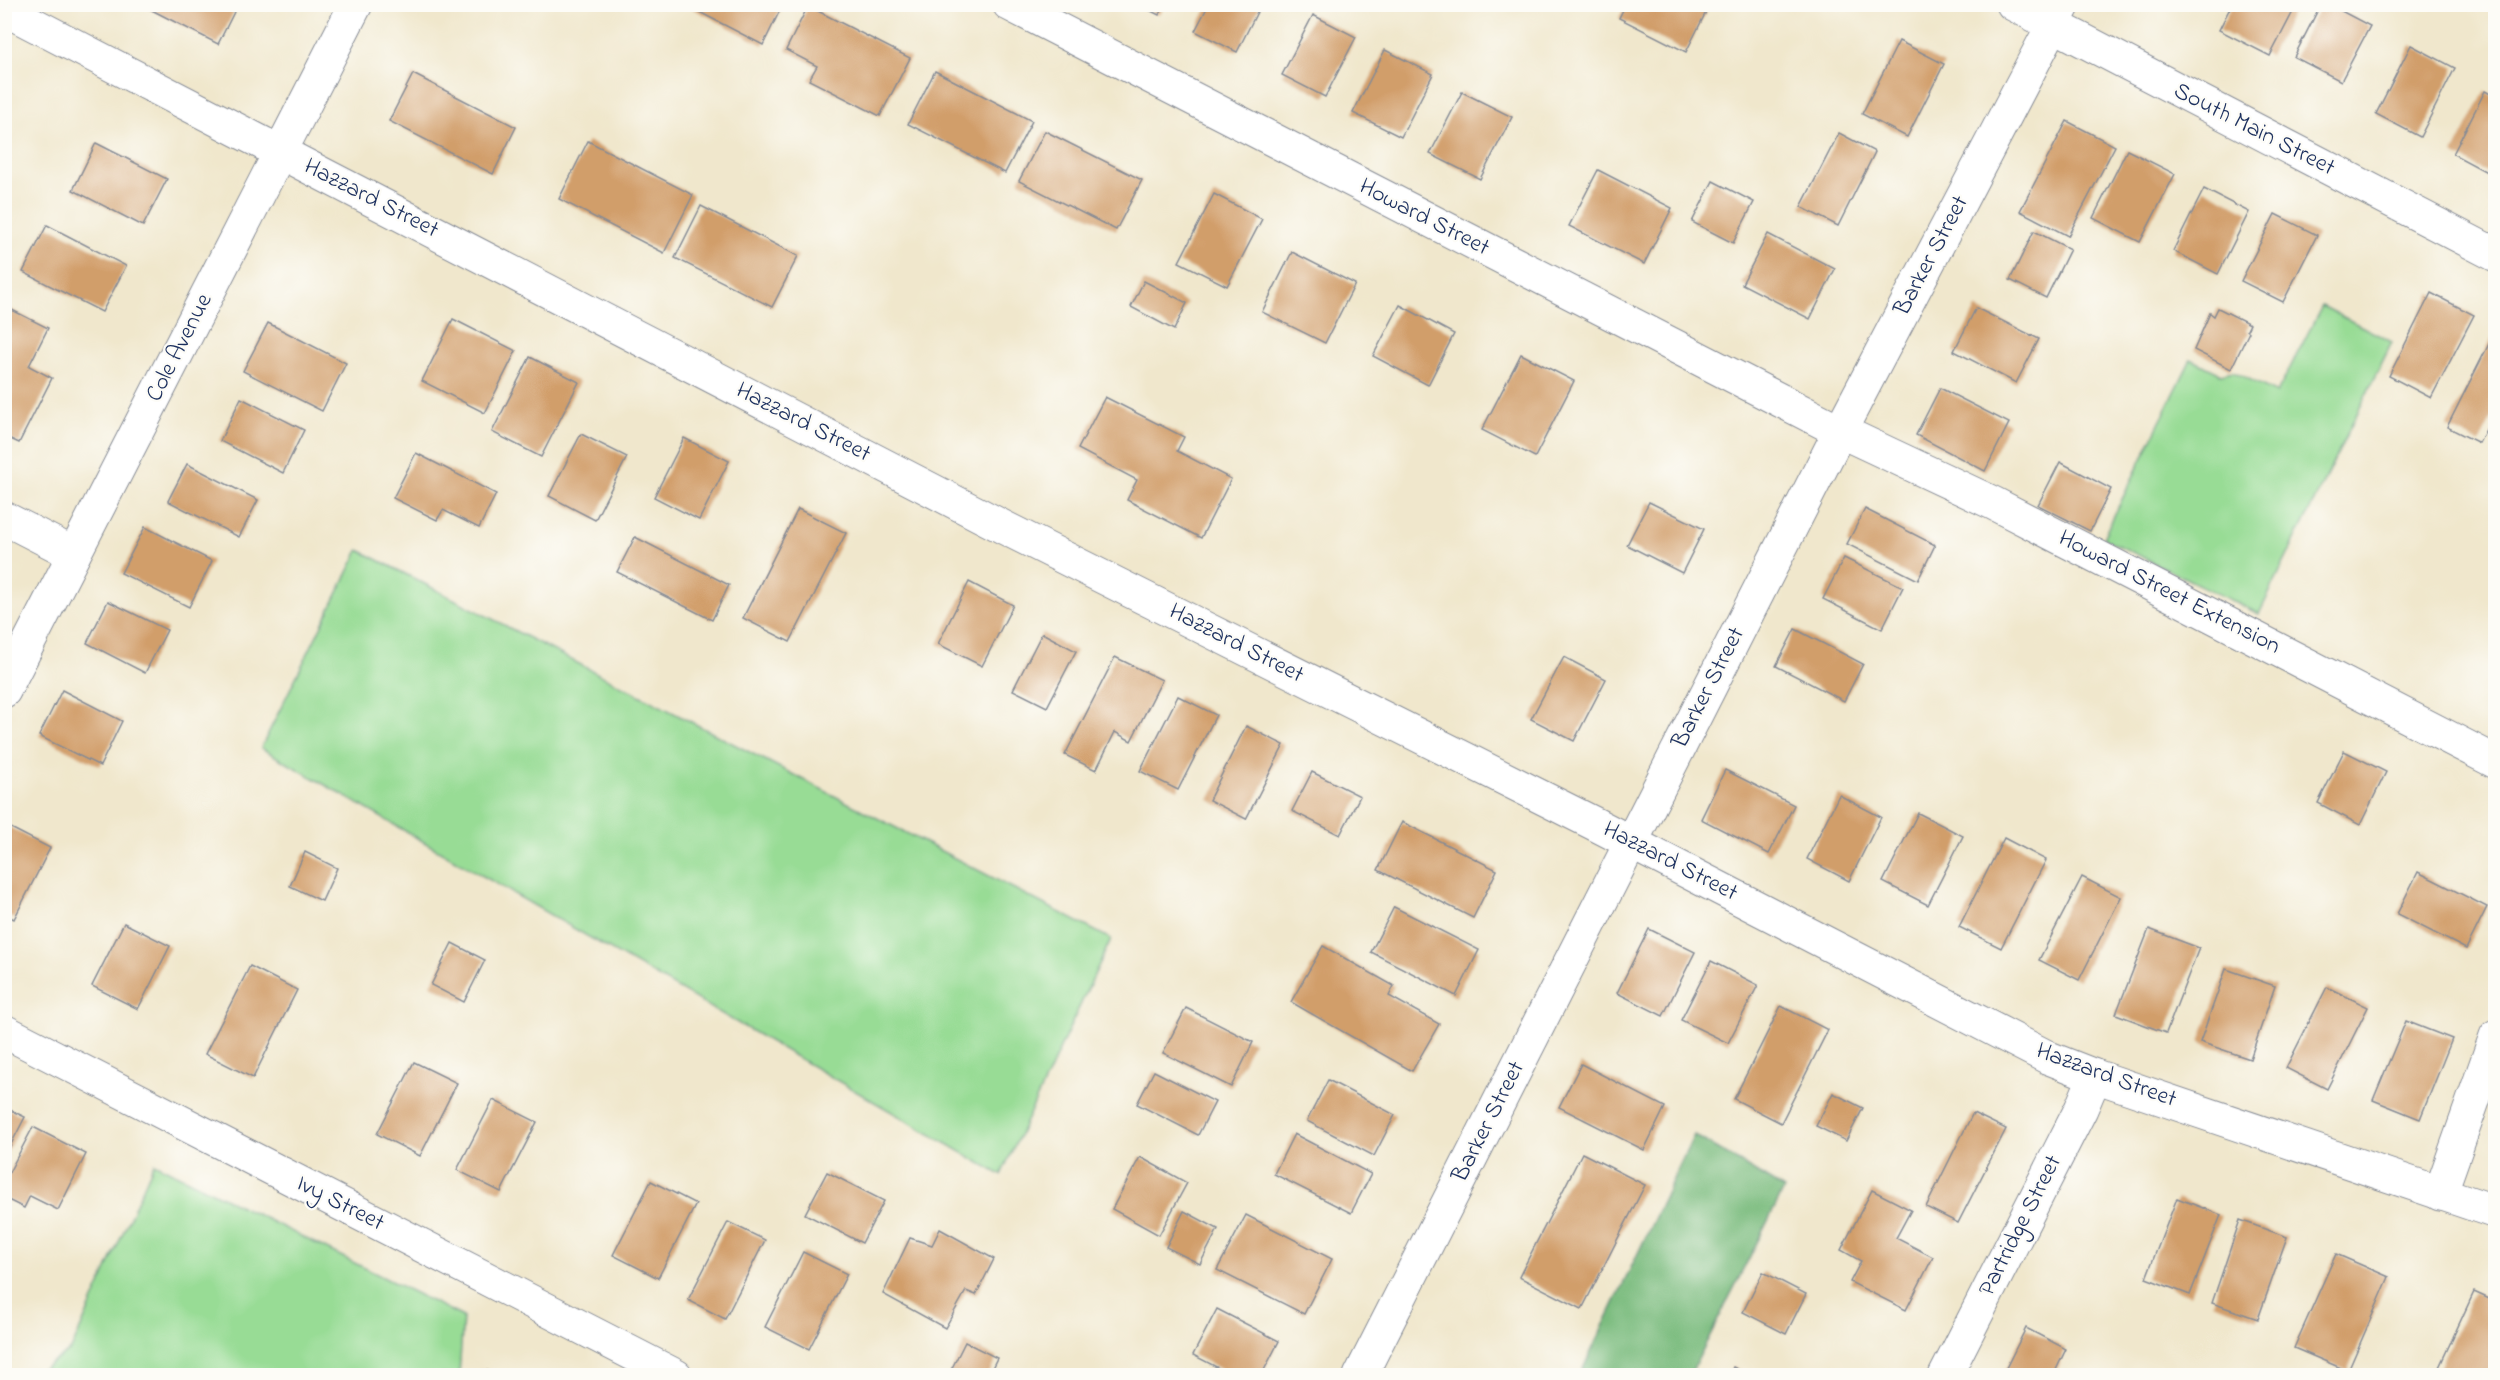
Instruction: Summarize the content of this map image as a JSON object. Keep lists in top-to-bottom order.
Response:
{
  "streets": {
    "street": [
      "South Main Street",
      "Hazzard Street",
      "Howard Street",
      "Barker Street",
      "Cole Avenue",
      "Howard Street Extension",
      "Ivy Street",
      "Partridge Street"
    ]
  },
  "crossings": [
    ["South Main Street", "Barker Street"],
    ["Hazzard Street", "Barker Street"],
    ["Hazzard Street", "Cole Avenue"],
    ["Hazzard Street", "Partridge Street"],
    ["Howard Street", "Barker Street"],
    ["Howard Street", "Howard Street Extension"],
    ["Barker Street", "Howard Street Extension"]
  ]
}
